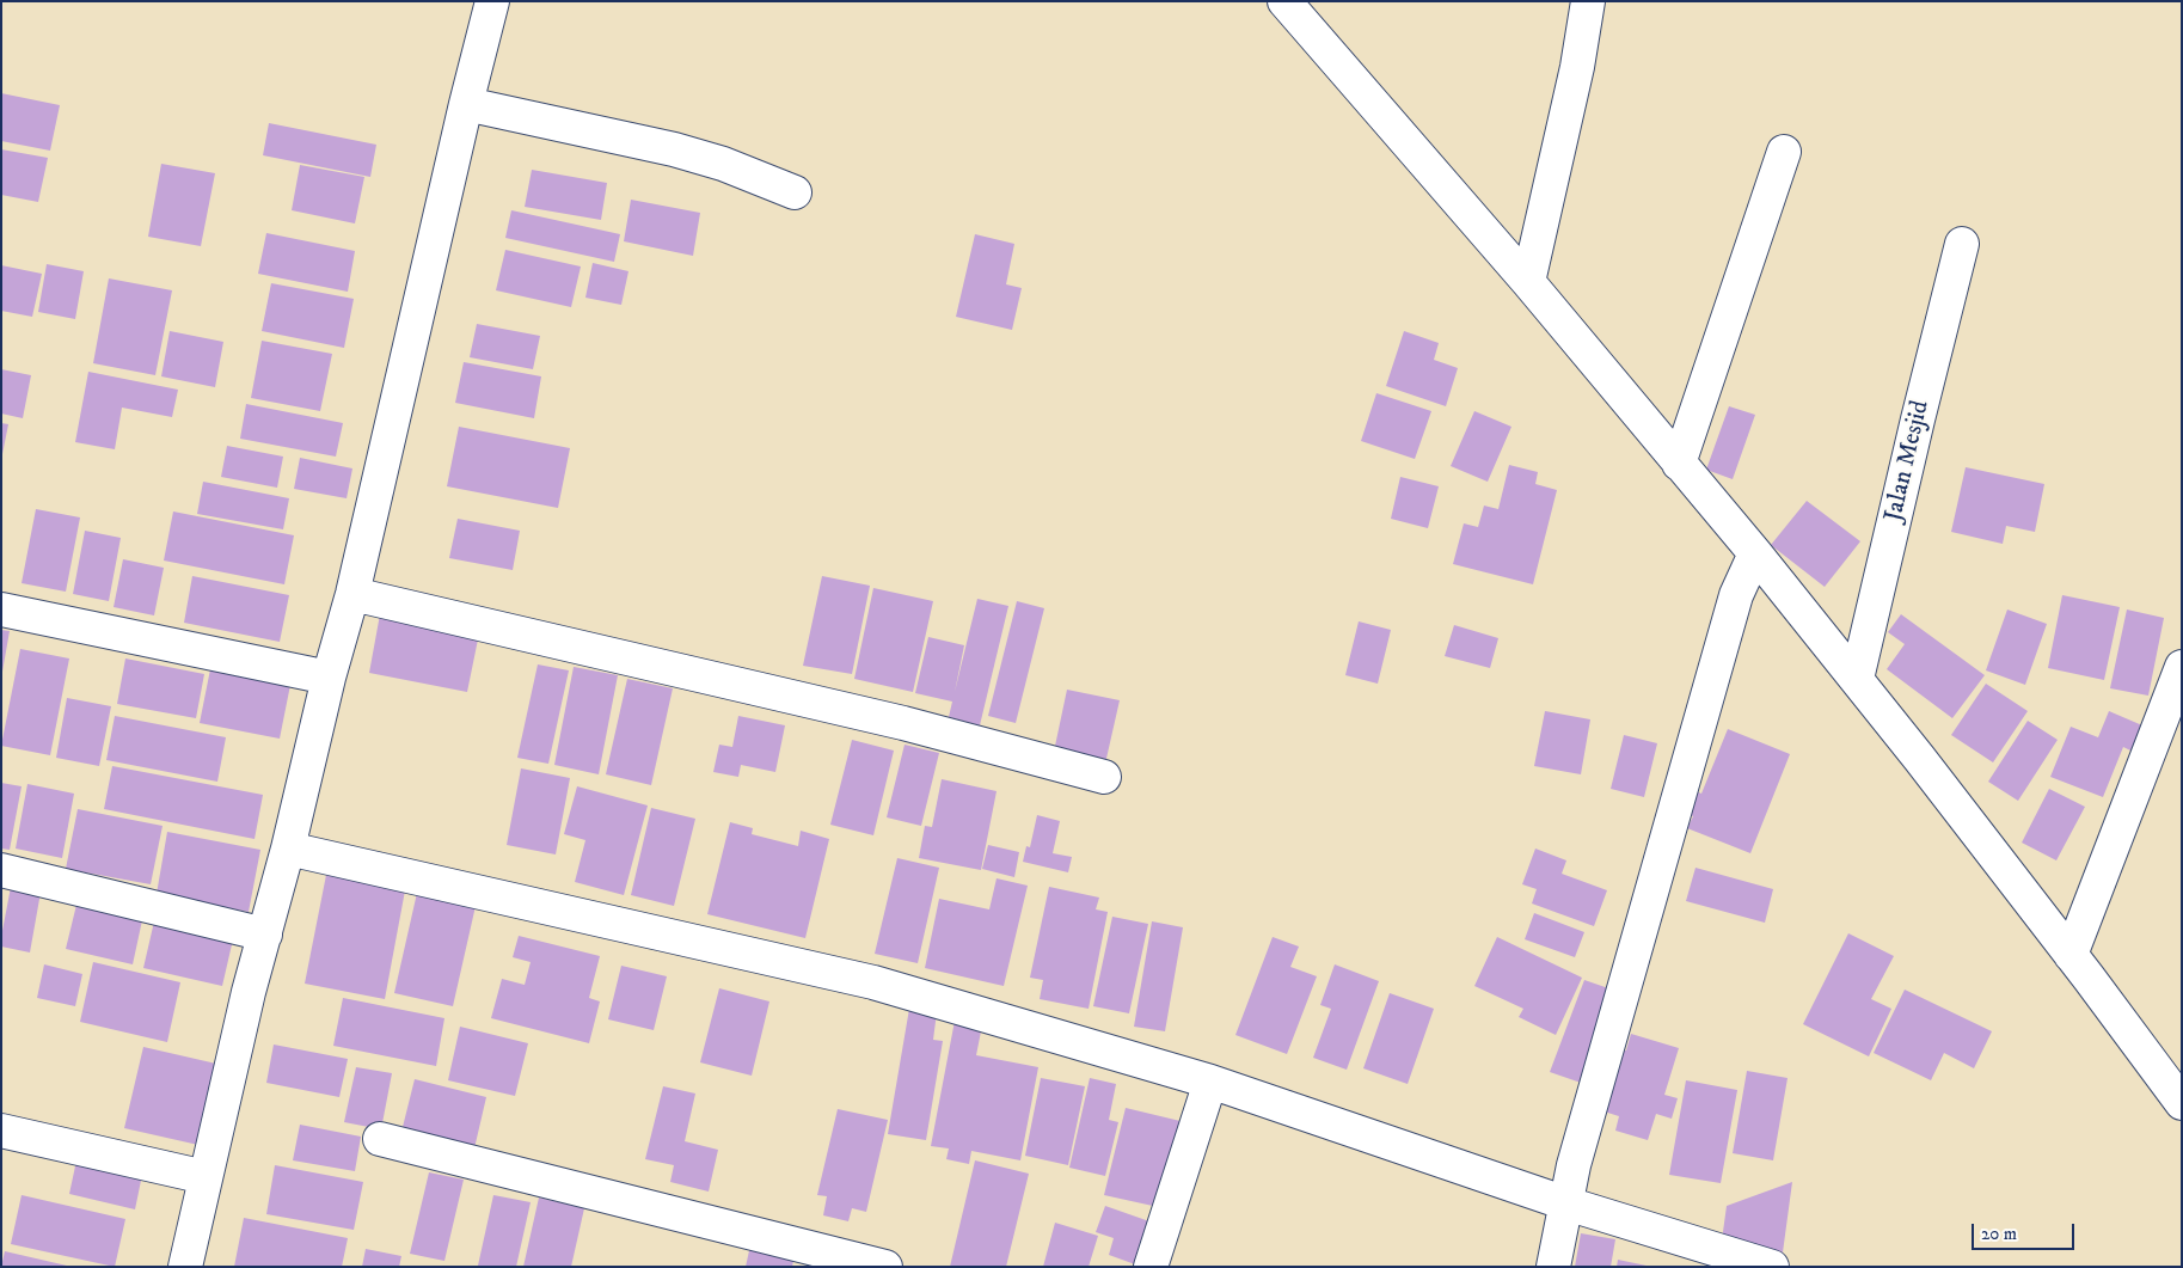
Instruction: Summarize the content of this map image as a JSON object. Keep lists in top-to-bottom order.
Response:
{
  "streets": {
    "street": ["Jalan Mesjid"]
  },
  "scale_bar": "20 m"
}
